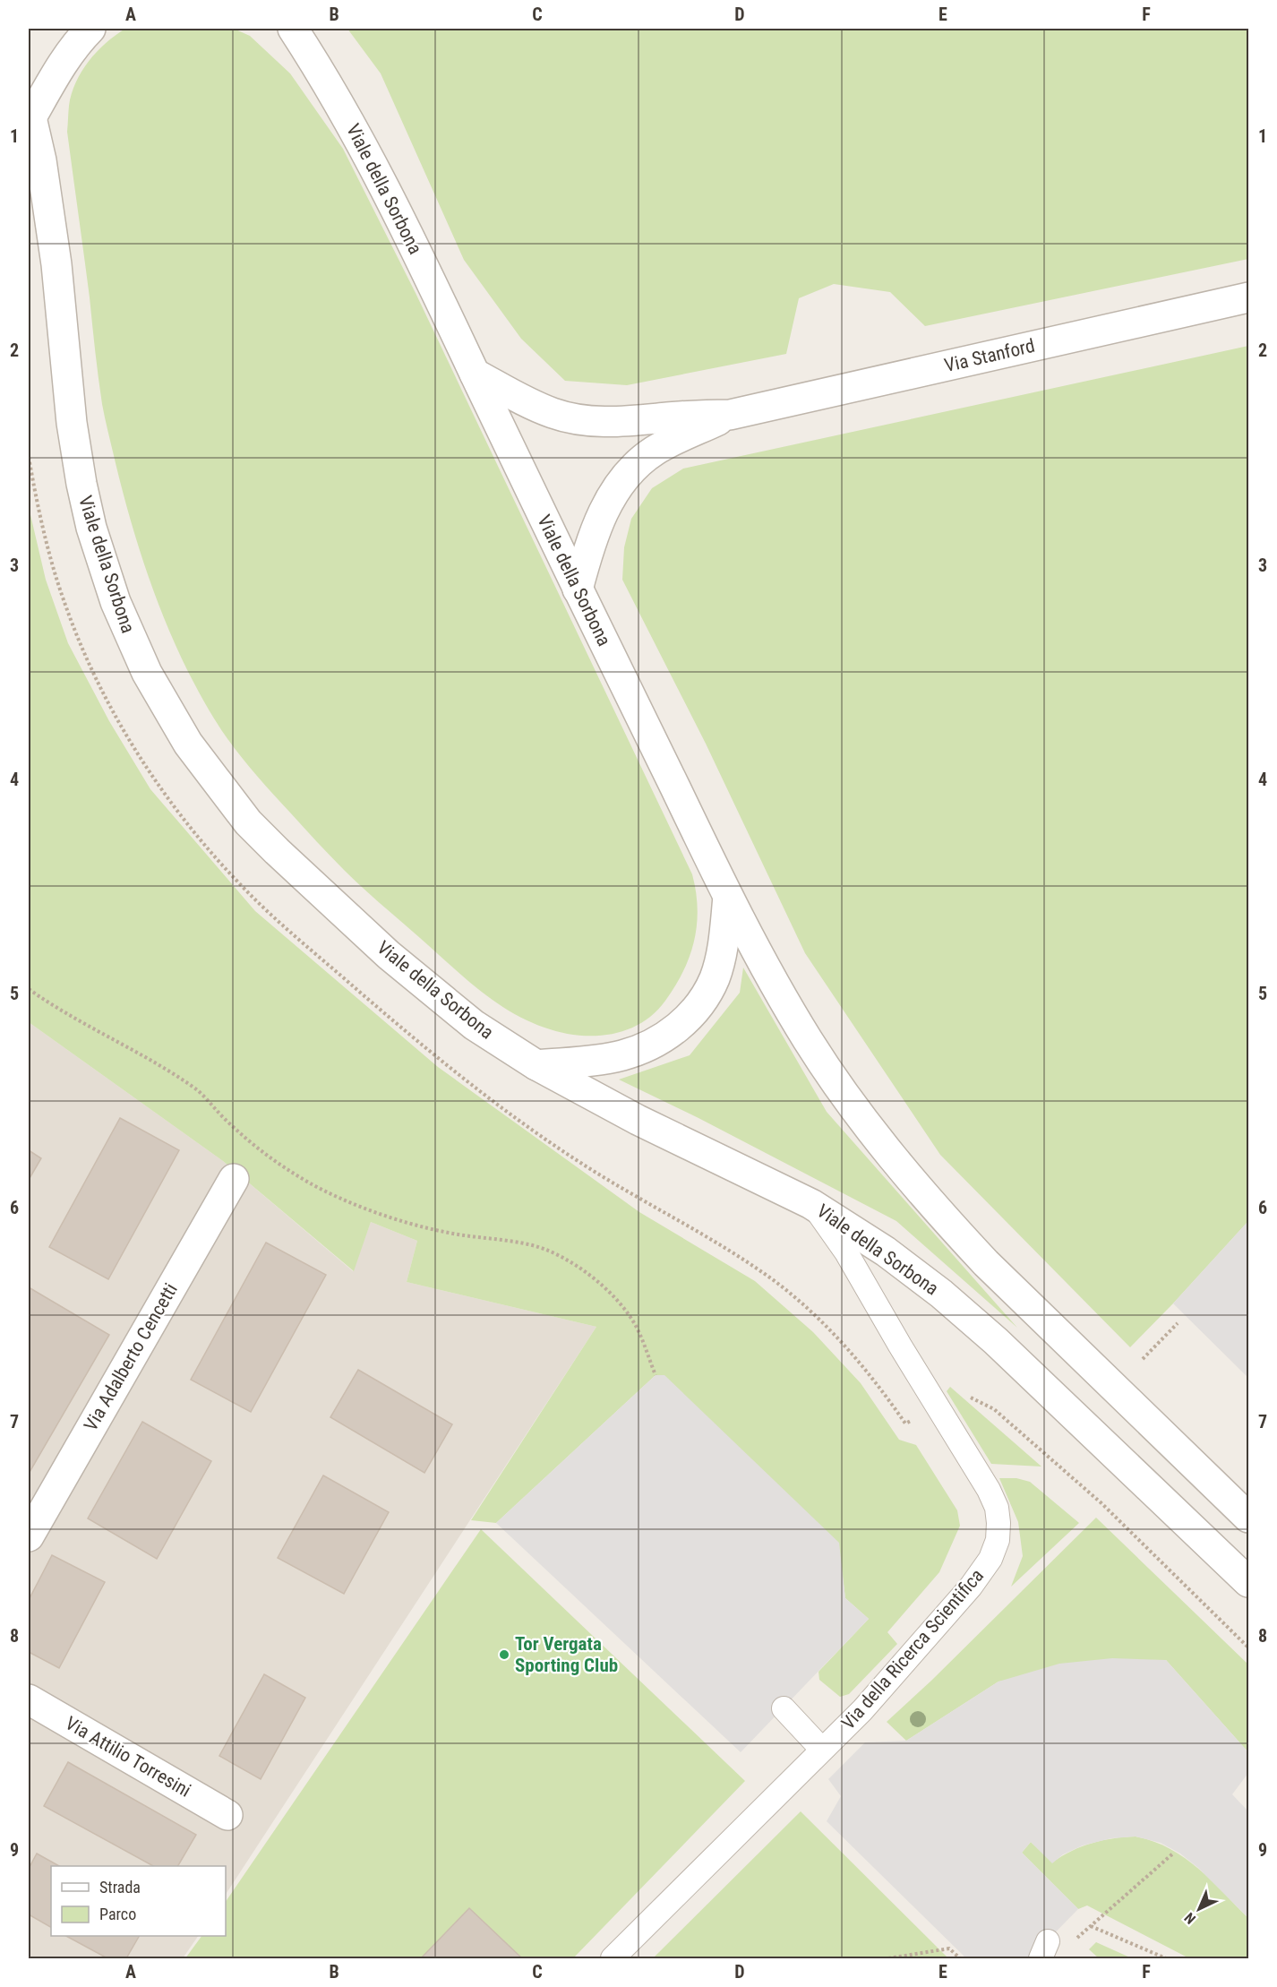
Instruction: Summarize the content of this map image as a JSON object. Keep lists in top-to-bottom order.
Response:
{
  "streets": {
    "street": [
      "Viale della Sorbona",
      "Via Stanford",
      "Via Adalberto Cencetti",
      "Via Attilio Torresini"
    ],
    "lane": ["Via della Ricerca Scientifica"]
  },
  "crossings": [
    ["Viale della Sorbona", "Via Stanford"],
    ["Viale della Sorbona", "Via della Ricerca Scientifica"]
  ],
  "places": ["Tor Vergata Sporting Club"],
  "legend": ["Strada", "Parco"],
  "north": "bottom left",
  "grid": {
    "columns": [
      "A",
      "B",
      "C",
      "D",
      "E",
      "F"
    ],
    "rows": [
      "1",
      "2",
      "3",
      "4",
      "5",
      "6",
      "7",
      "8",
      "9"
    ]
  }
}
